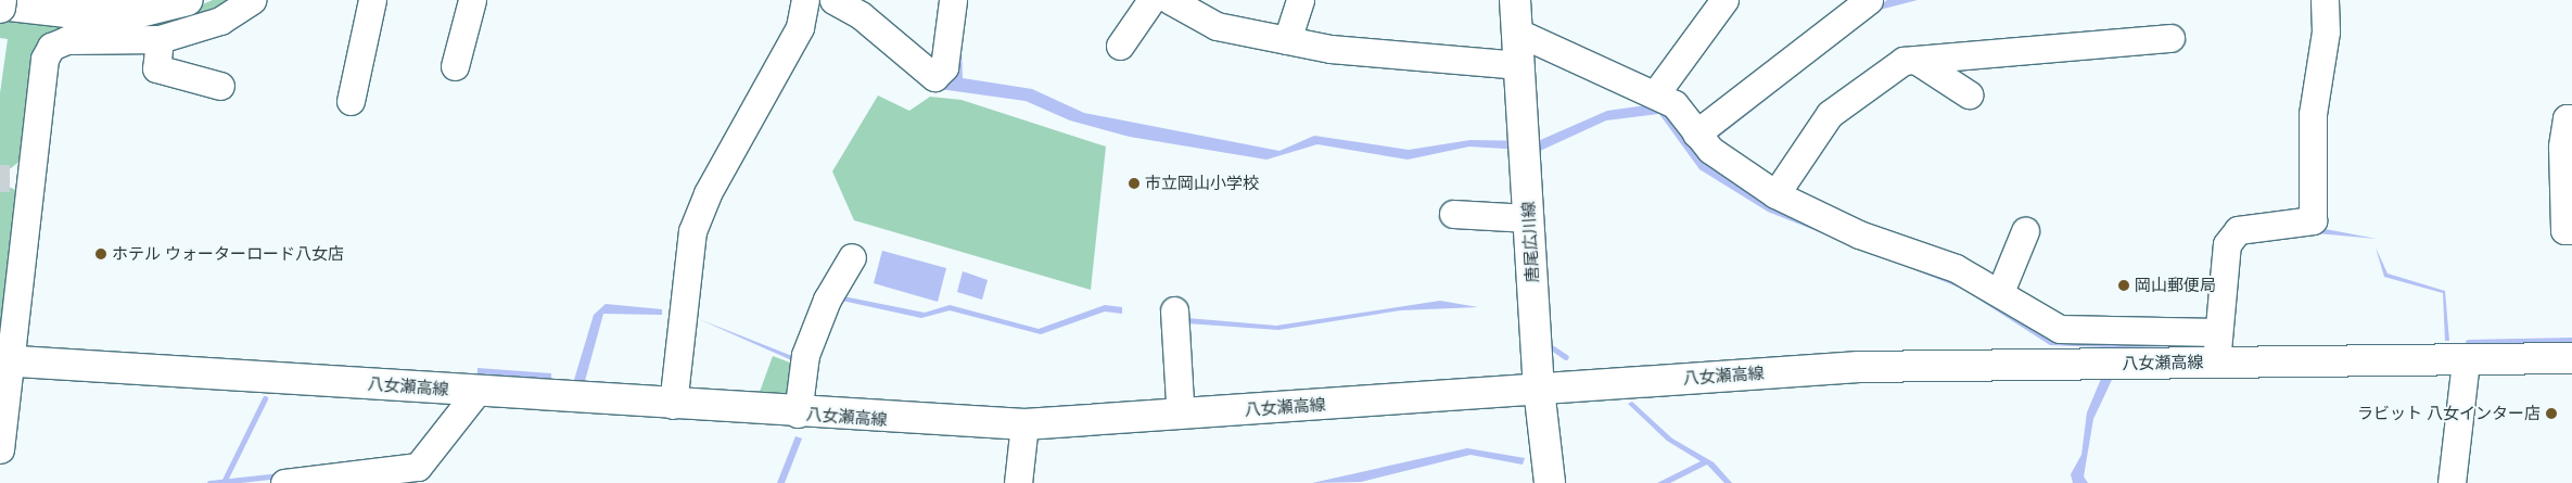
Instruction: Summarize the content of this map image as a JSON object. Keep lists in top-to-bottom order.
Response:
{
  "streets": {
    "main road": ["唐尾広川線", "八女瀬高線"]
  },
  "crossings": [
    ["唐尾広川線", "八女瀬高線"]
  ],
  "places": [
    "市立岡山小学校",
    "ホテル ウォーターロード八女店",
    "岡山郵便局",
    "ラビット 八女インター店"
  ]
}
